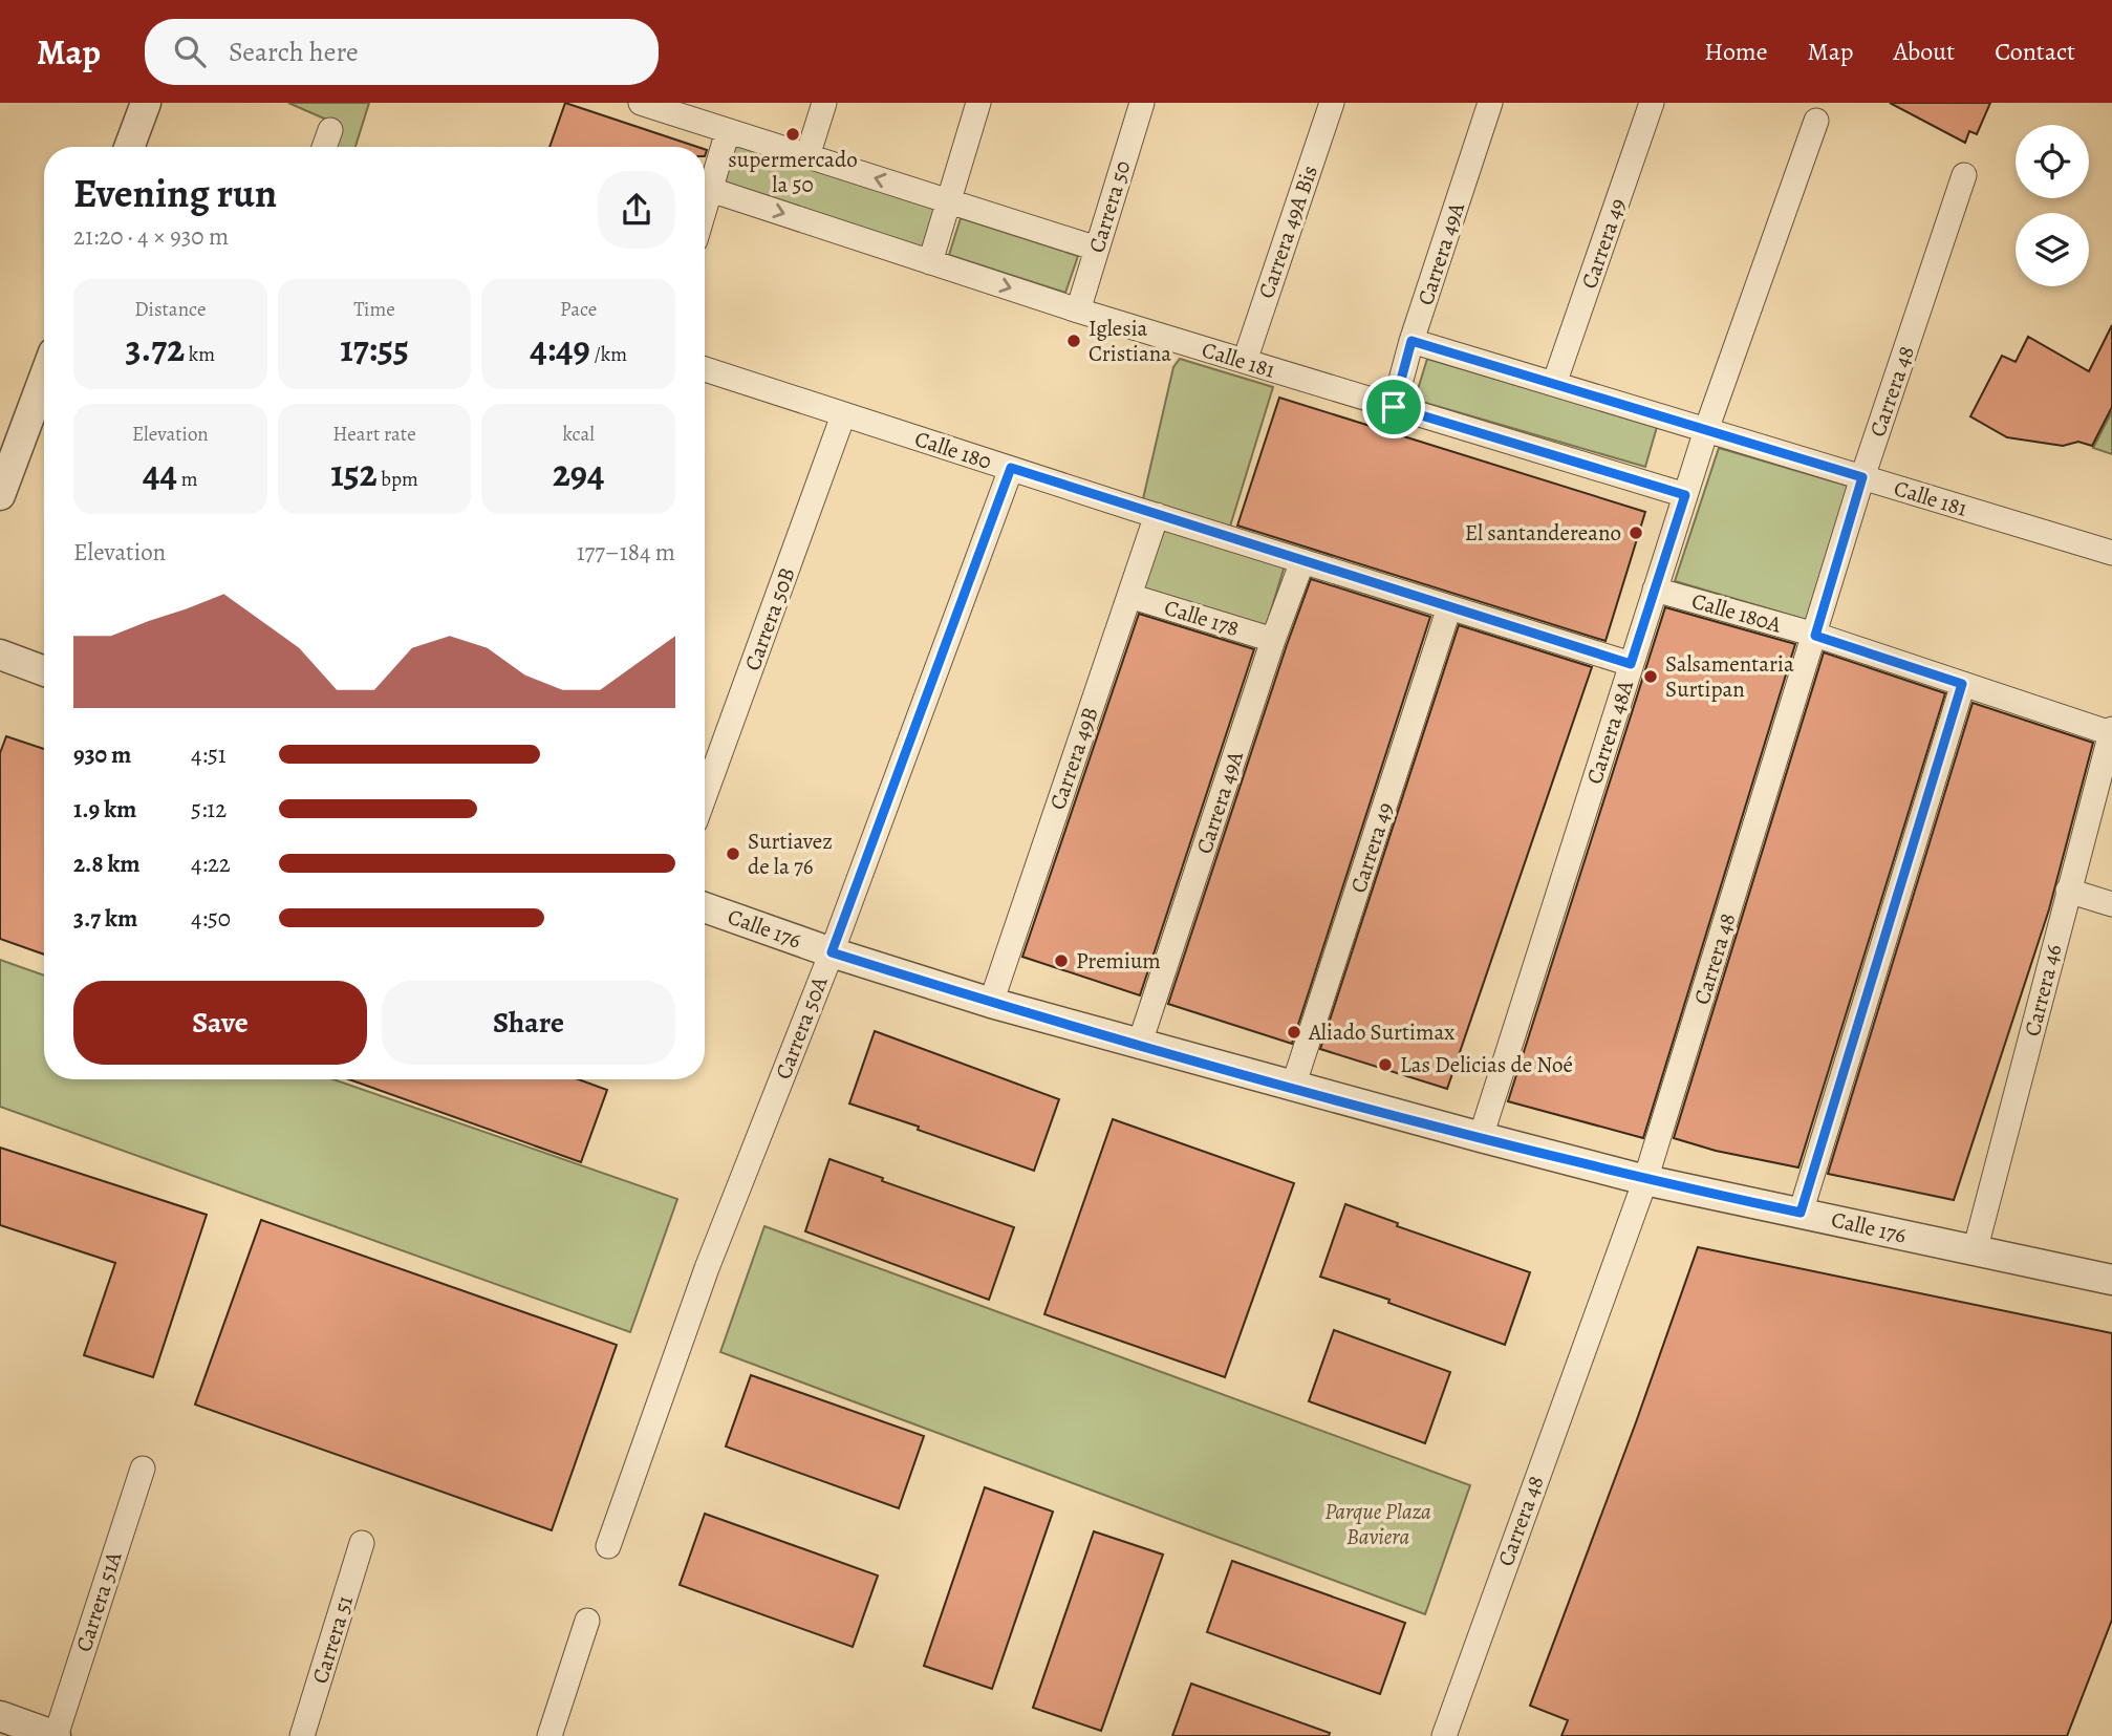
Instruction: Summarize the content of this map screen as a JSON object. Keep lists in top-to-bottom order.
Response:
{
  "streets": {
    "street": [
      "Carrera 50",
      "Carrera 49A Bis",
      "Carrera 49",
      "Carrera 49A",
      "Calle 181",
      "Carrera 48",
      "Calle 180",
      "Calle 180A",
      "Calle 178",
      "Carrera 50B",
      "Carrera 48A",
      "Carrera 49B",
      "Calle 176",
      "Carrera 46",
      "Carrera 50A",
      "Carrera 51A",
      "Carrera 51"
    ]
  },
  "crossings": [
    ["Carrera 50", "Calle 181"],
    ["Carrera 49A Bis", "Calle 181"],
    ["Carrera 49", "Calle 181"],
    ["Carrera 49", "Calle 180"],
    ["Carrera 49", "Calle 176"],
    ["Carrera 49A", "Calle 181"],
    ["Carrera 49A", "Calle 180"],
    ["Carrera 49A", "Calle 178"],
    ["Carrera 49A", "Calle 176"],
    ["Calle 181", "Carrera 48"],
    ["Calle 181", "Carrera 48A"],
    ["Carrera 48", "Calle 180A"],
    ["Carrera 48", "Calle 176"],
    ["Calle 180", "Carrera 50B"],
    ["Calle 180", "Carrera 48A"],
    ["Calle 180", "Carrera 49B"],
    ["Calle 180", "Carrera 50A"],
    ["Calle 180A", "Carrera 48A"],
    ["Calle 180A", "Carrera 46"],
    ["Calle 178", "Carrera 49B"],
    ["Carrera 48A", "Calle 176"],
    ["Carrera 49B", "Calle 176"],
    ["Calle 176", "Carrera 46"],
    ["Calle 176", "Carrera 50A"]
  ],
  "parks": ["Parque Plaza Baviera"],
  "places": [
    "supermercado la 50",
    "Iglesia Cristiana",
    "El santandereano",
    "Salsamentaria Surtipan",
    "Surtiavez de la 76",
    "Premium",
    "Aliado Surtimax",
    "Las Delicias de Noé"
  ],
  "page": {
    "header": "Map",
    "search": "Search here",
    "nav": [
      "Home",
      "Map",
      "About",
      "Contact"
    ],
    "heading": ["Evening run", "21:20 · 4 × 930 m"],
    "stats": [
      ["Distance", "3.72 km"],
      ["Time", "17:55"],
      ["Pace", "4:49 /km"],
      ["Elevation", "44 m"],
      ["Heart rate", "152 bpm"],
      ["kcal", "294"]
    ],
    "chart": ["Elevation", "177–184 m"],
    "list": [
      {
        "name": "930 m",
        "note": "4:51"
      },
      {
        "name": "1.9 km",
        "note": "5:12"
      },
      {
        "name": "2.8 km",
        "note": "4:22"
      },
      {
        "name": "3.7 km",
        "note": "4:50"
      }
    ],
    "buttons": ["Save", "Share"]
  }
}
